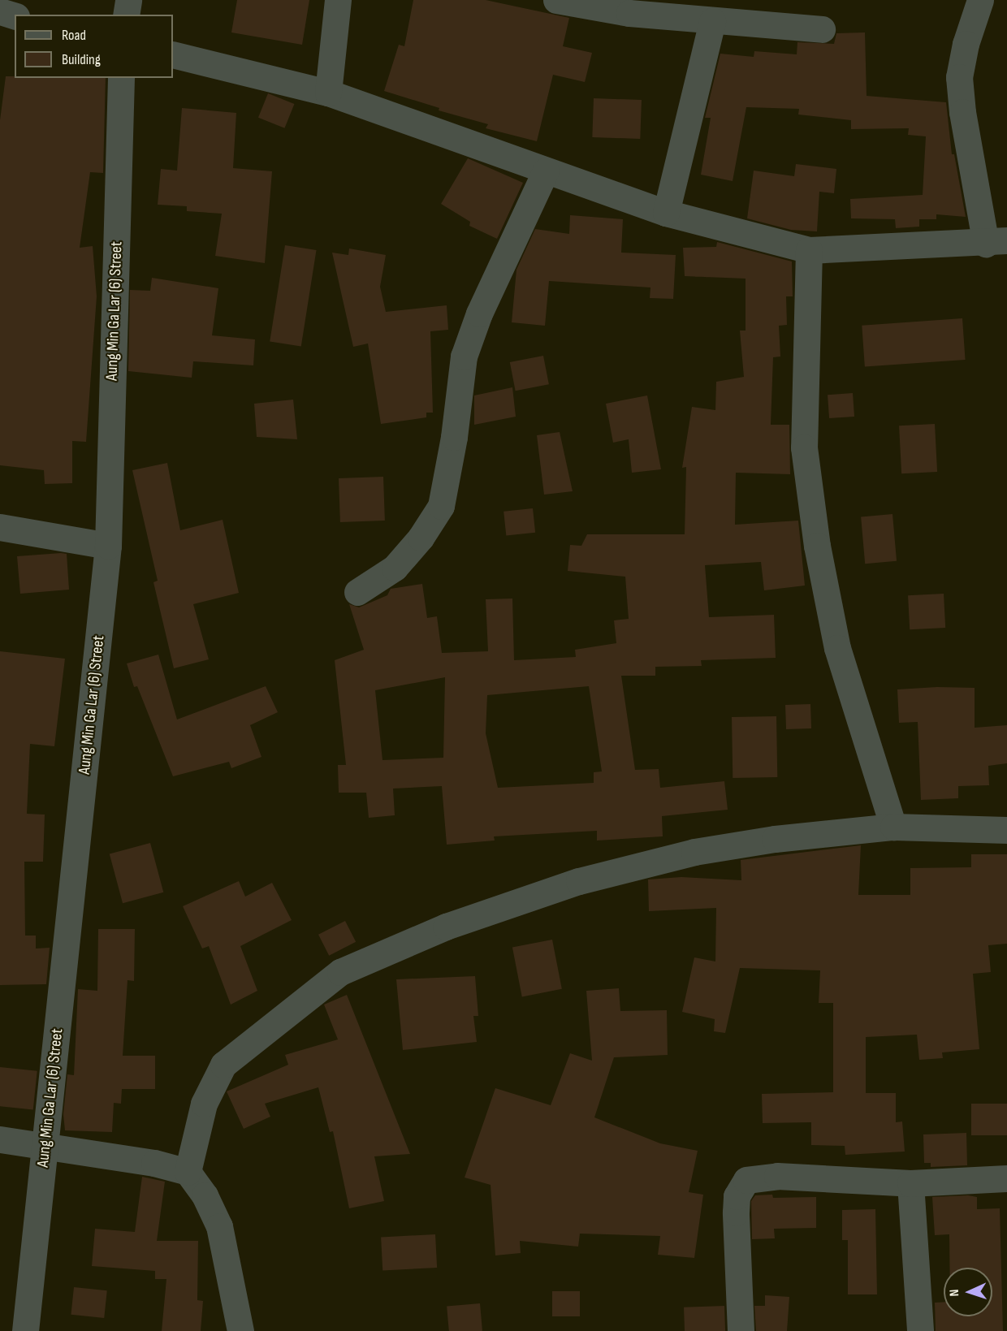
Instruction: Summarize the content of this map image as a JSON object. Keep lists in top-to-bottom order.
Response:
{
  "streets": {
    "street": ["Aung Min Ga Lar (6) Street"]
  },
  "legend": ["Road", "Building"],
  "north": "left"
}
